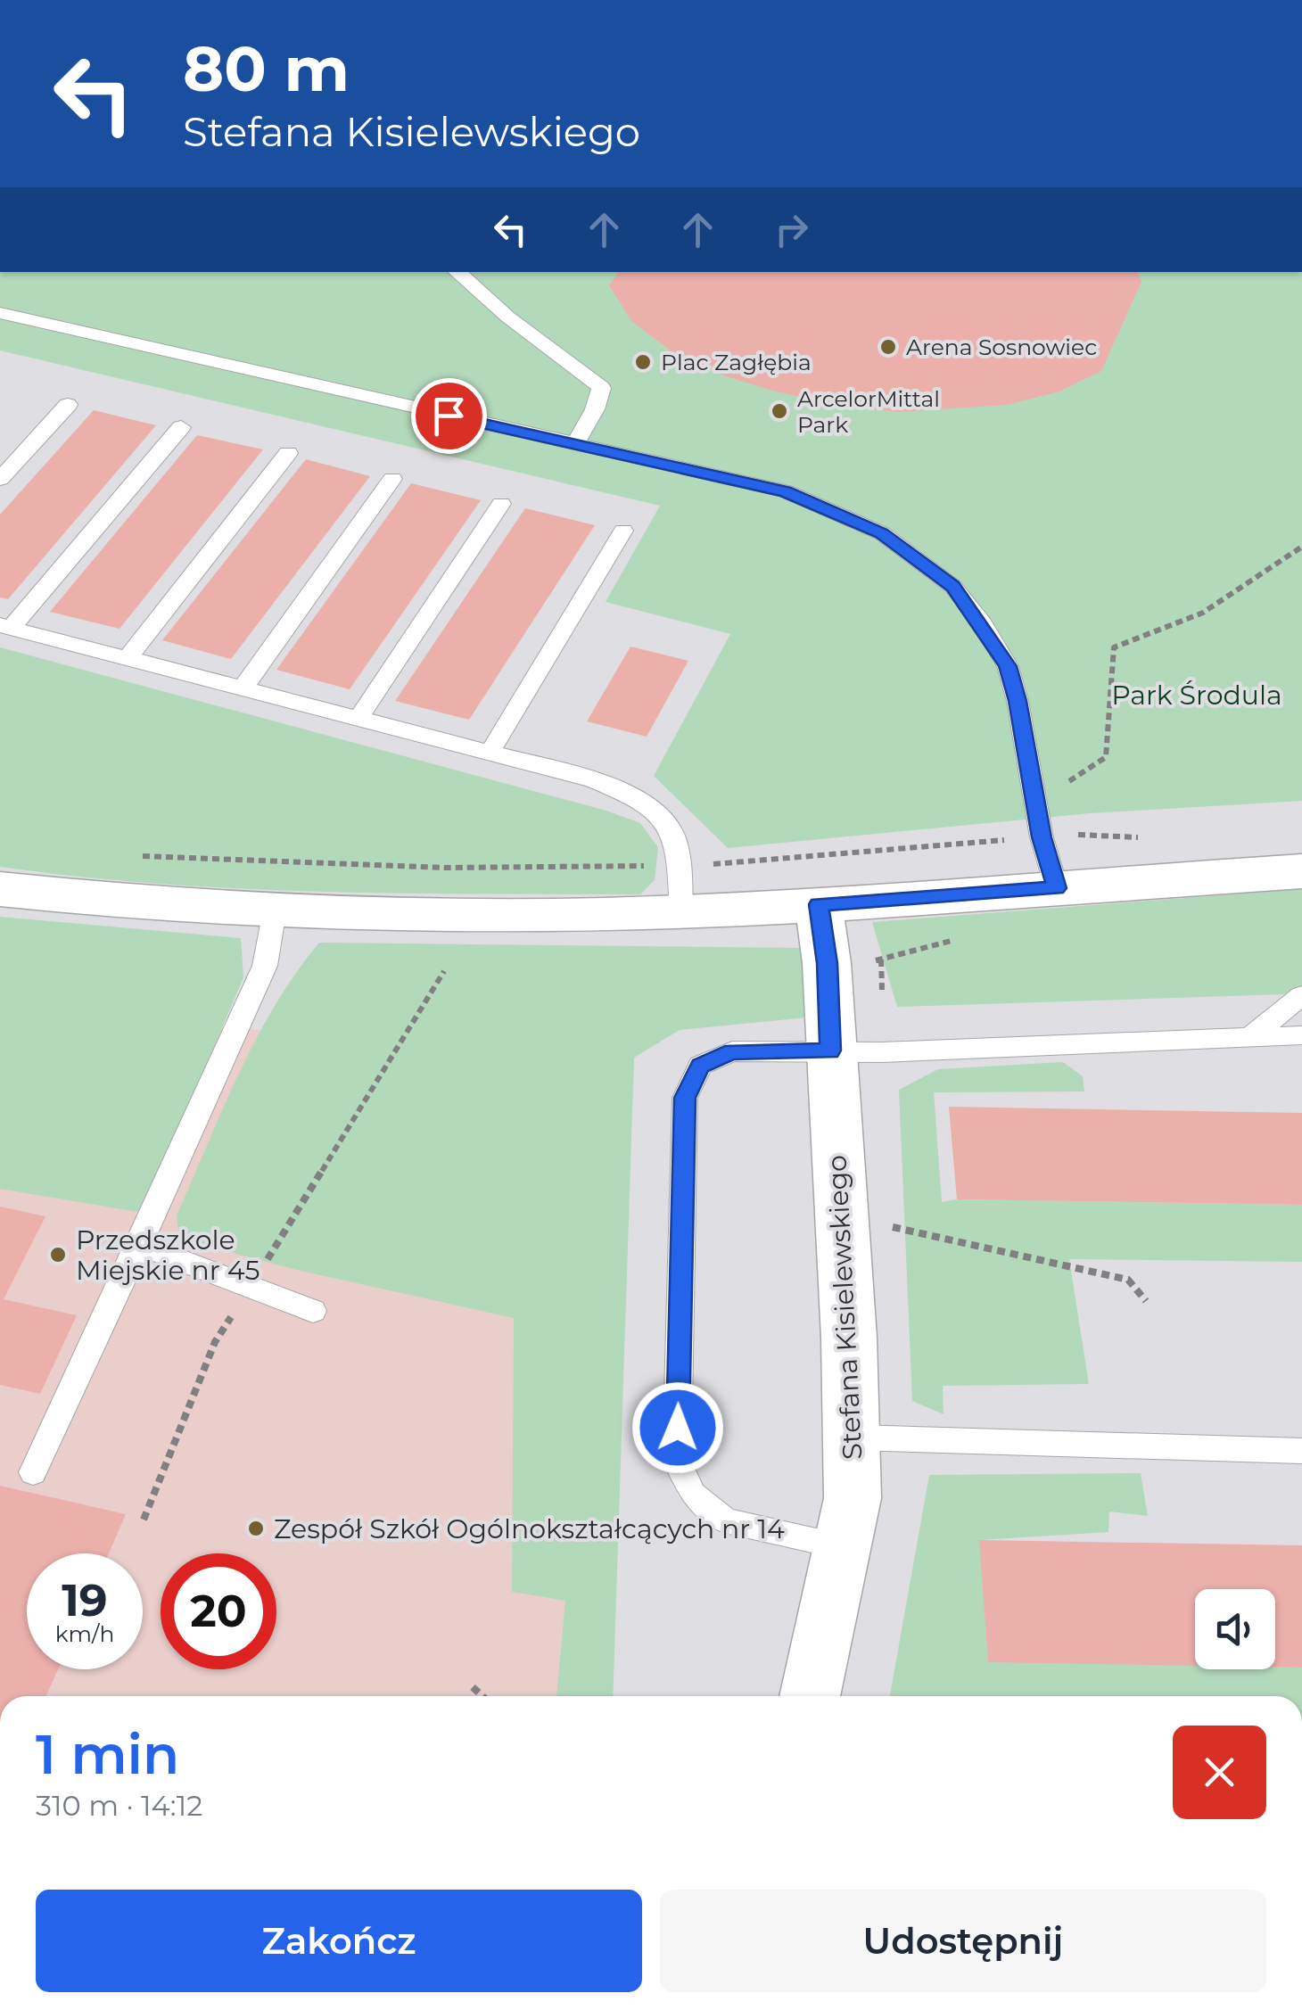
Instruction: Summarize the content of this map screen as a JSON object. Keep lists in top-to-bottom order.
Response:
{
  "streets": {
    "street": ["Stefana Kisielewskiego"]
  },
  "parks": ["Park Środula"],
  "places": [
    "Arena Sosnowiec",
    "Plac Zagłębia",
    "ArcelorMittal Park",
    "Przedszkole Miejskie nr 45",
    "Zespół Szkół Ogólnokształcących nr 14"
  ],
  "page": {
    "turn": ["80 m", "Stefana Kisielewskiego"],
    "speed": "19 km/h",
    "limit": "20",
    "heading": ["1 min", "310 m · 14:12"],
    "buttons": ["Zakończ", "Udostępnij"]
  }
}
